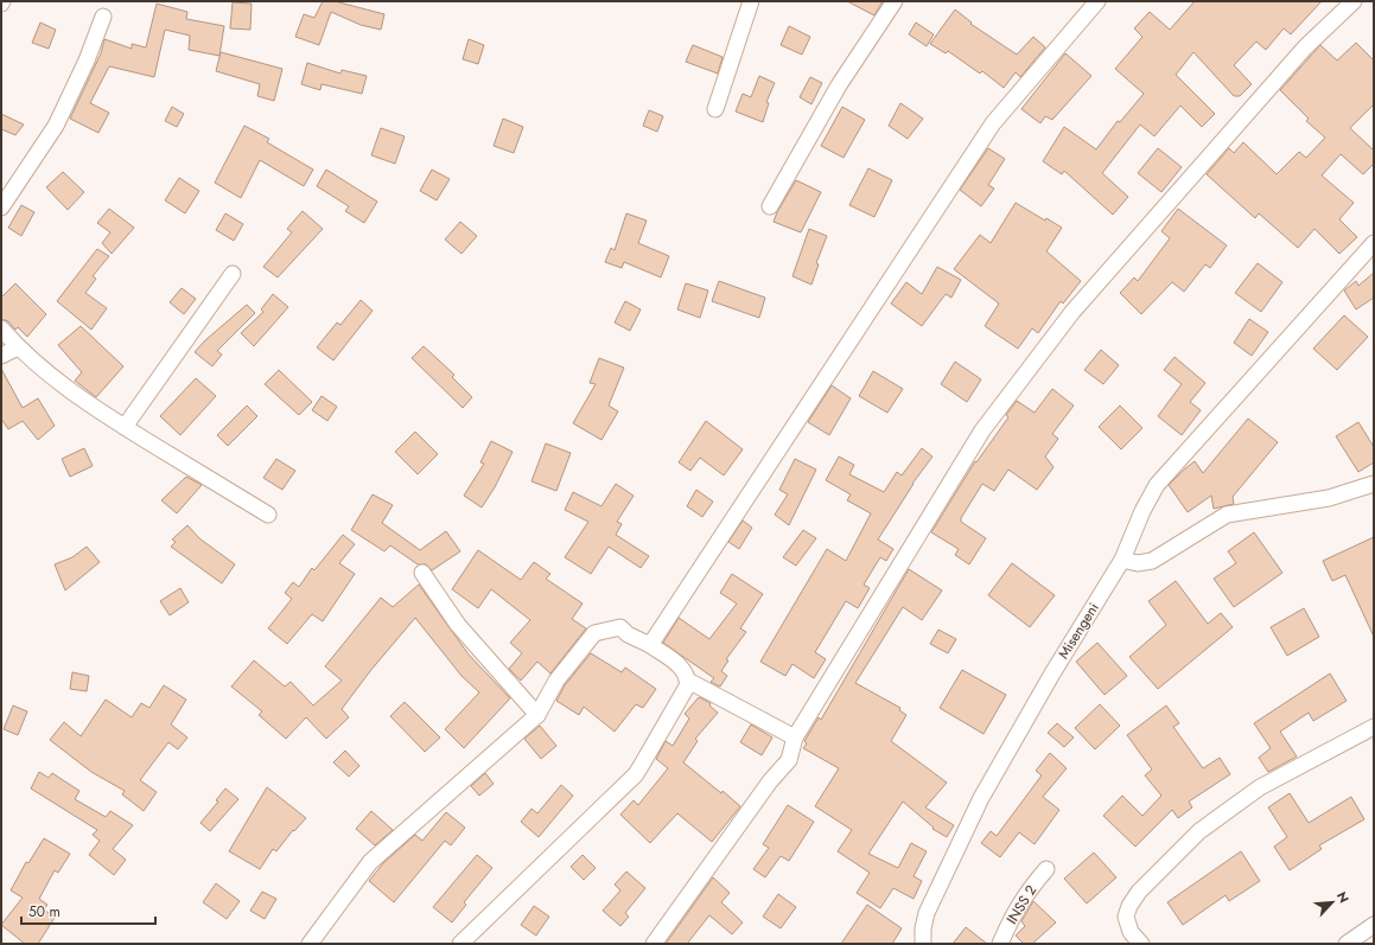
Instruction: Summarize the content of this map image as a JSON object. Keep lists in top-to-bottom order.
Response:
{
  "streets": {
    "street": ["Misengeni", "INSS 2"]
  },
  "scale_bar": "50 m",
  "north": "top right"
}
